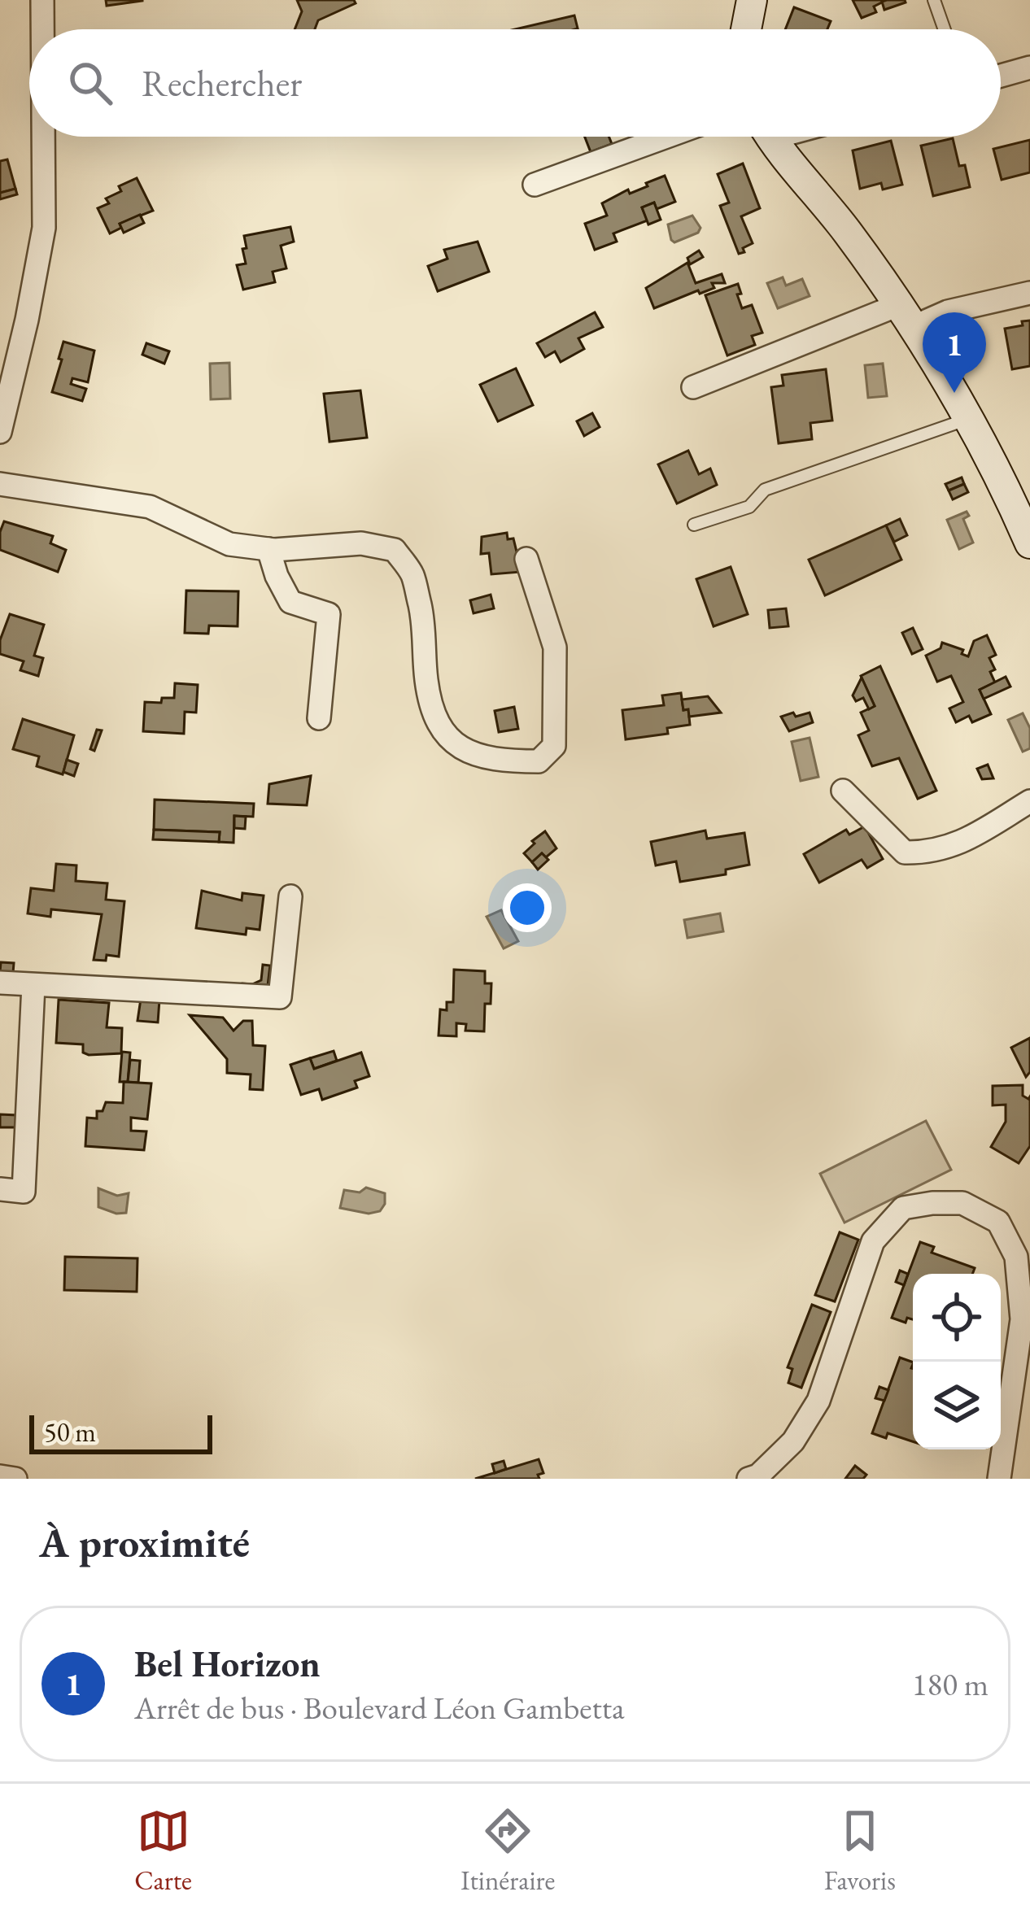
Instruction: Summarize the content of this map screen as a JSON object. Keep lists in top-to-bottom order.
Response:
{
  "scale_bar": "50 m",
  "page": {
    "search": "Rechercher",
    "pins": "1",
    "scale": "50 m",
    "heading": "À proximité",
    "list": [
      {
        "mark": "1",
        "name": "Bel Horizon",
        "note": "Arrêt de bus · Boulevard Léon Gambetta",
        "value": "180 m"
      }
    ],
    "nav": ["Carte", "Itinéraire", "Favoris"]
  }
}
